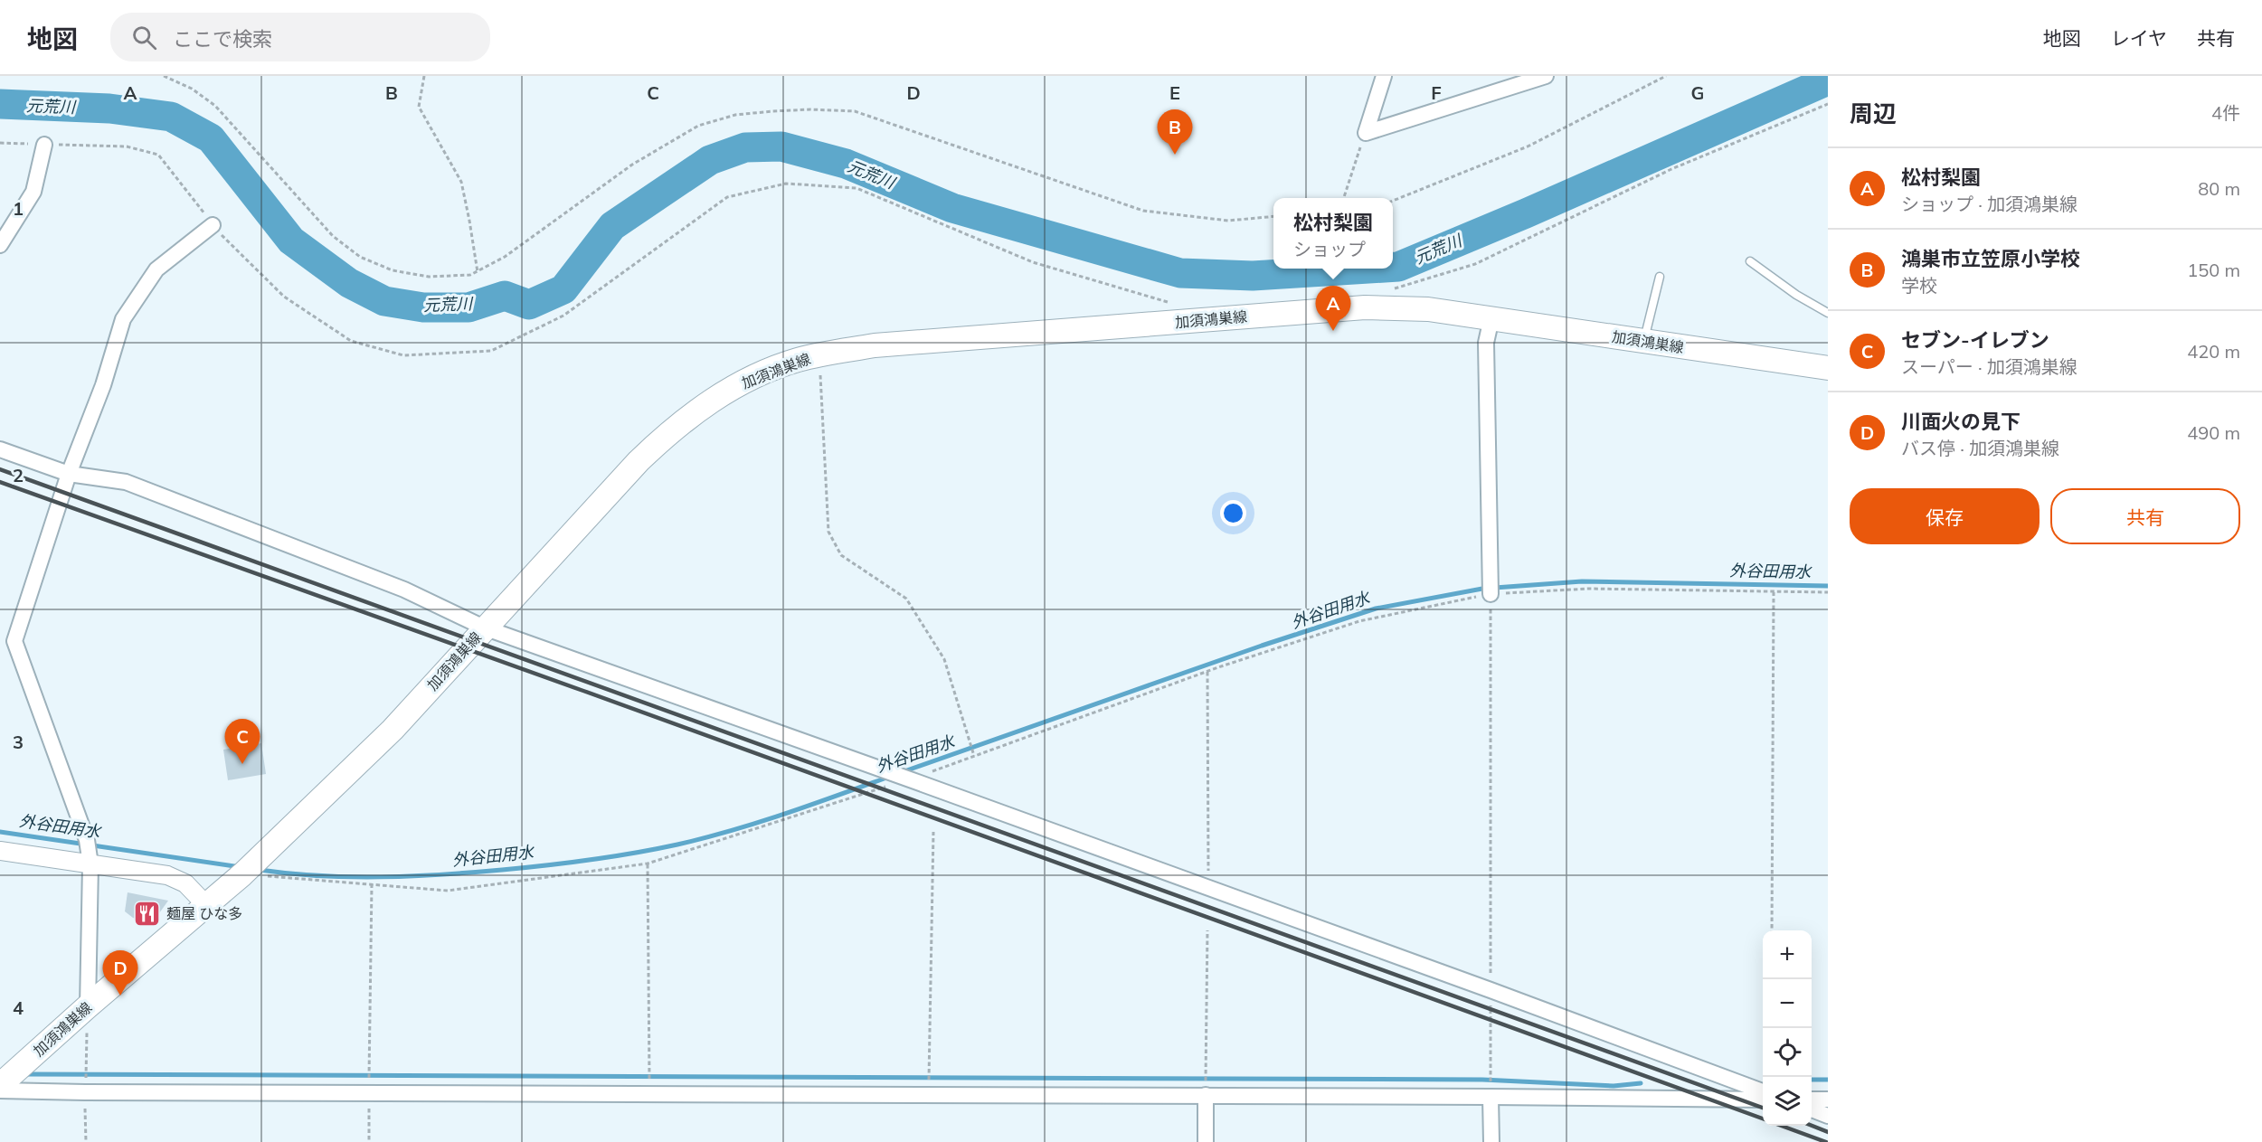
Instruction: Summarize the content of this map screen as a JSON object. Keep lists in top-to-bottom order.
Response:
{
  "streets": {
    "main road": ["加須鴻巣線"]
  },
  "water": ["元荒川", "外谷田用水"],
  "places": {
    "restaurant": ["麺屋 ひな多"]
  },
  "page": {
    "header": "地図",
    "search": "ここで検索",
    "nav": ["地図", "レイヤ", "共有"],
    "heading": ["周辺", "4件"],
    "pins": [
      "B",
      "A",
      "C",
      "D"
    ],
    "list": [
      {
        "mark": "A",
        "name": "松村梨園",
        "note": "ショップ · 加須鴻巣線",
        "value": "80 m"
      },
      {
        "mark": "B",
        "name": "鴻巣市立笠原小学校",
        "note": "学校",
        "value": "150 m"
      },
      {
        "mark": "C",
        "name": "セブン-イレブン",
        "note": "スーパー · 加須鴻巣線",
        "value": "420 m"
      },
      {
        "mark": "D",
        "name": "川面火の見下",
        "note": "バス停 · 加須鴻巣線",
        "value": "490 m"
      }
    ],
    "popup": ["松村梨園", "ショップ"],
    "buttons": ["保存", "共有"],
    "map_buttons": ["+", "−"]
  },
  "grid": {
    "columns": [
      "A",
      "B",
      "C",
      "D",
      "E",
      "F",
      "G"
    ],
    "rows": [
      "1",
      "2",
      "3",
      "4"
    ]
  }
}
